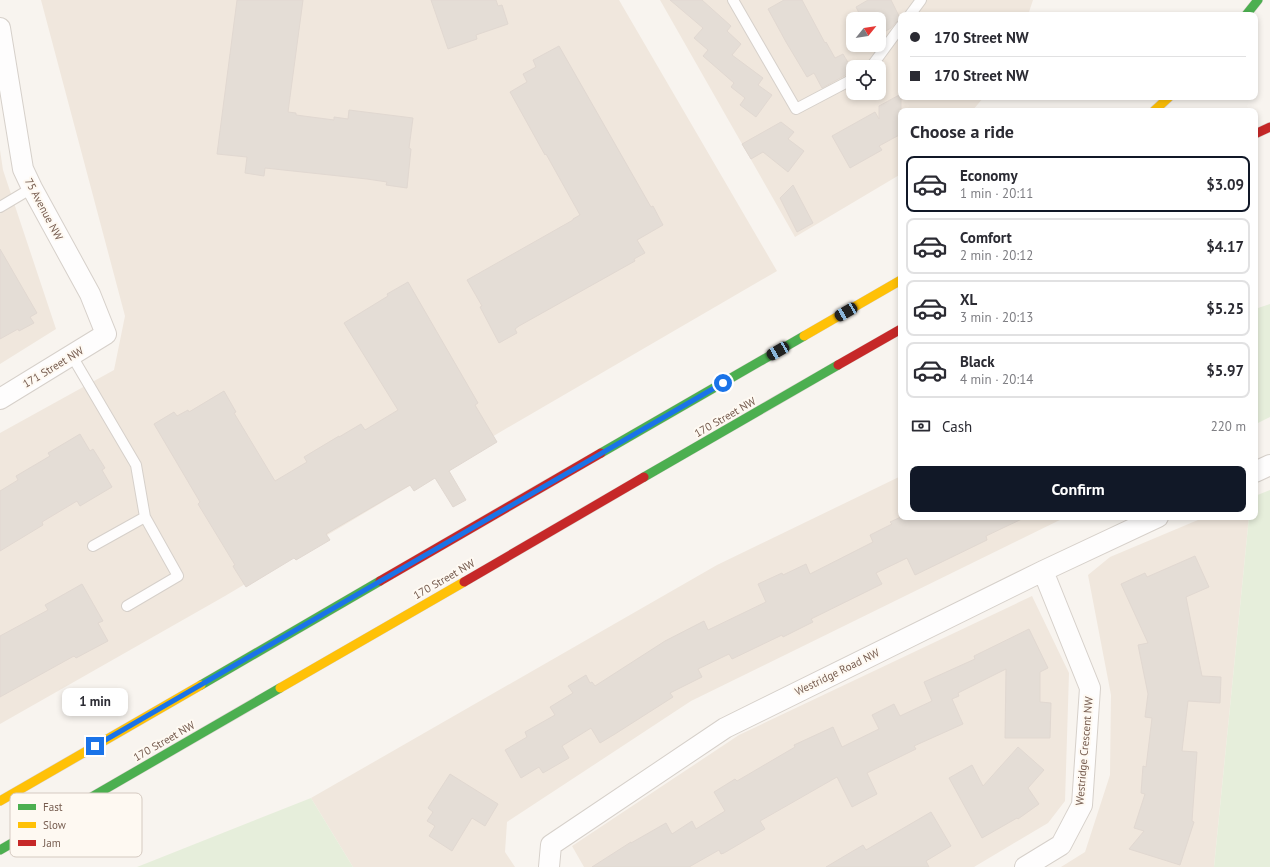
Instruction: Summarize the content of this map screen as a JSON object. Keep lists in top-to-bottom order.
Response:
{
  "streets": {
    "main road": ["170 Street NW"],
    "street": [
      "75 Avenue NW",
      "171 Street NW",
      "Westridge Road NW",
      "Westridge Crescent NW"
    ]
  },
  "crossings": [
    ["75 Avenue NW", "171 Street NW"],
    ["Westridge Road NW", "Westridge Crescent NW"]
  ],
  "legend": ["Fast", "Slow", "Jam"],
  "north": "top right",
  "page": {
    "banner": ["170 Street NW", "170 Street NW"],
    "heading": "Choose a ride",
    "list": [
      {
        "name": "Economy",
        "note": "1 min · 20:11",
        "value": "$3.09"
      },
      {
        "name": "Comfort",
        "note": "2 min · 20:12",
        "value": "$4.17"
      },
      {
        "name": "XL",
        "note": "3 min · 20:13",
        "value": "$5.25"
      },
      {
        "name": "Black",
        "note": "4 min · 20:14",
        "value": "$5.97"
      }
    ],
    "pay": ["Cash", "220 m"],
    "buttons": "Confirm",
    "bubble": "1 min"
  }
}
